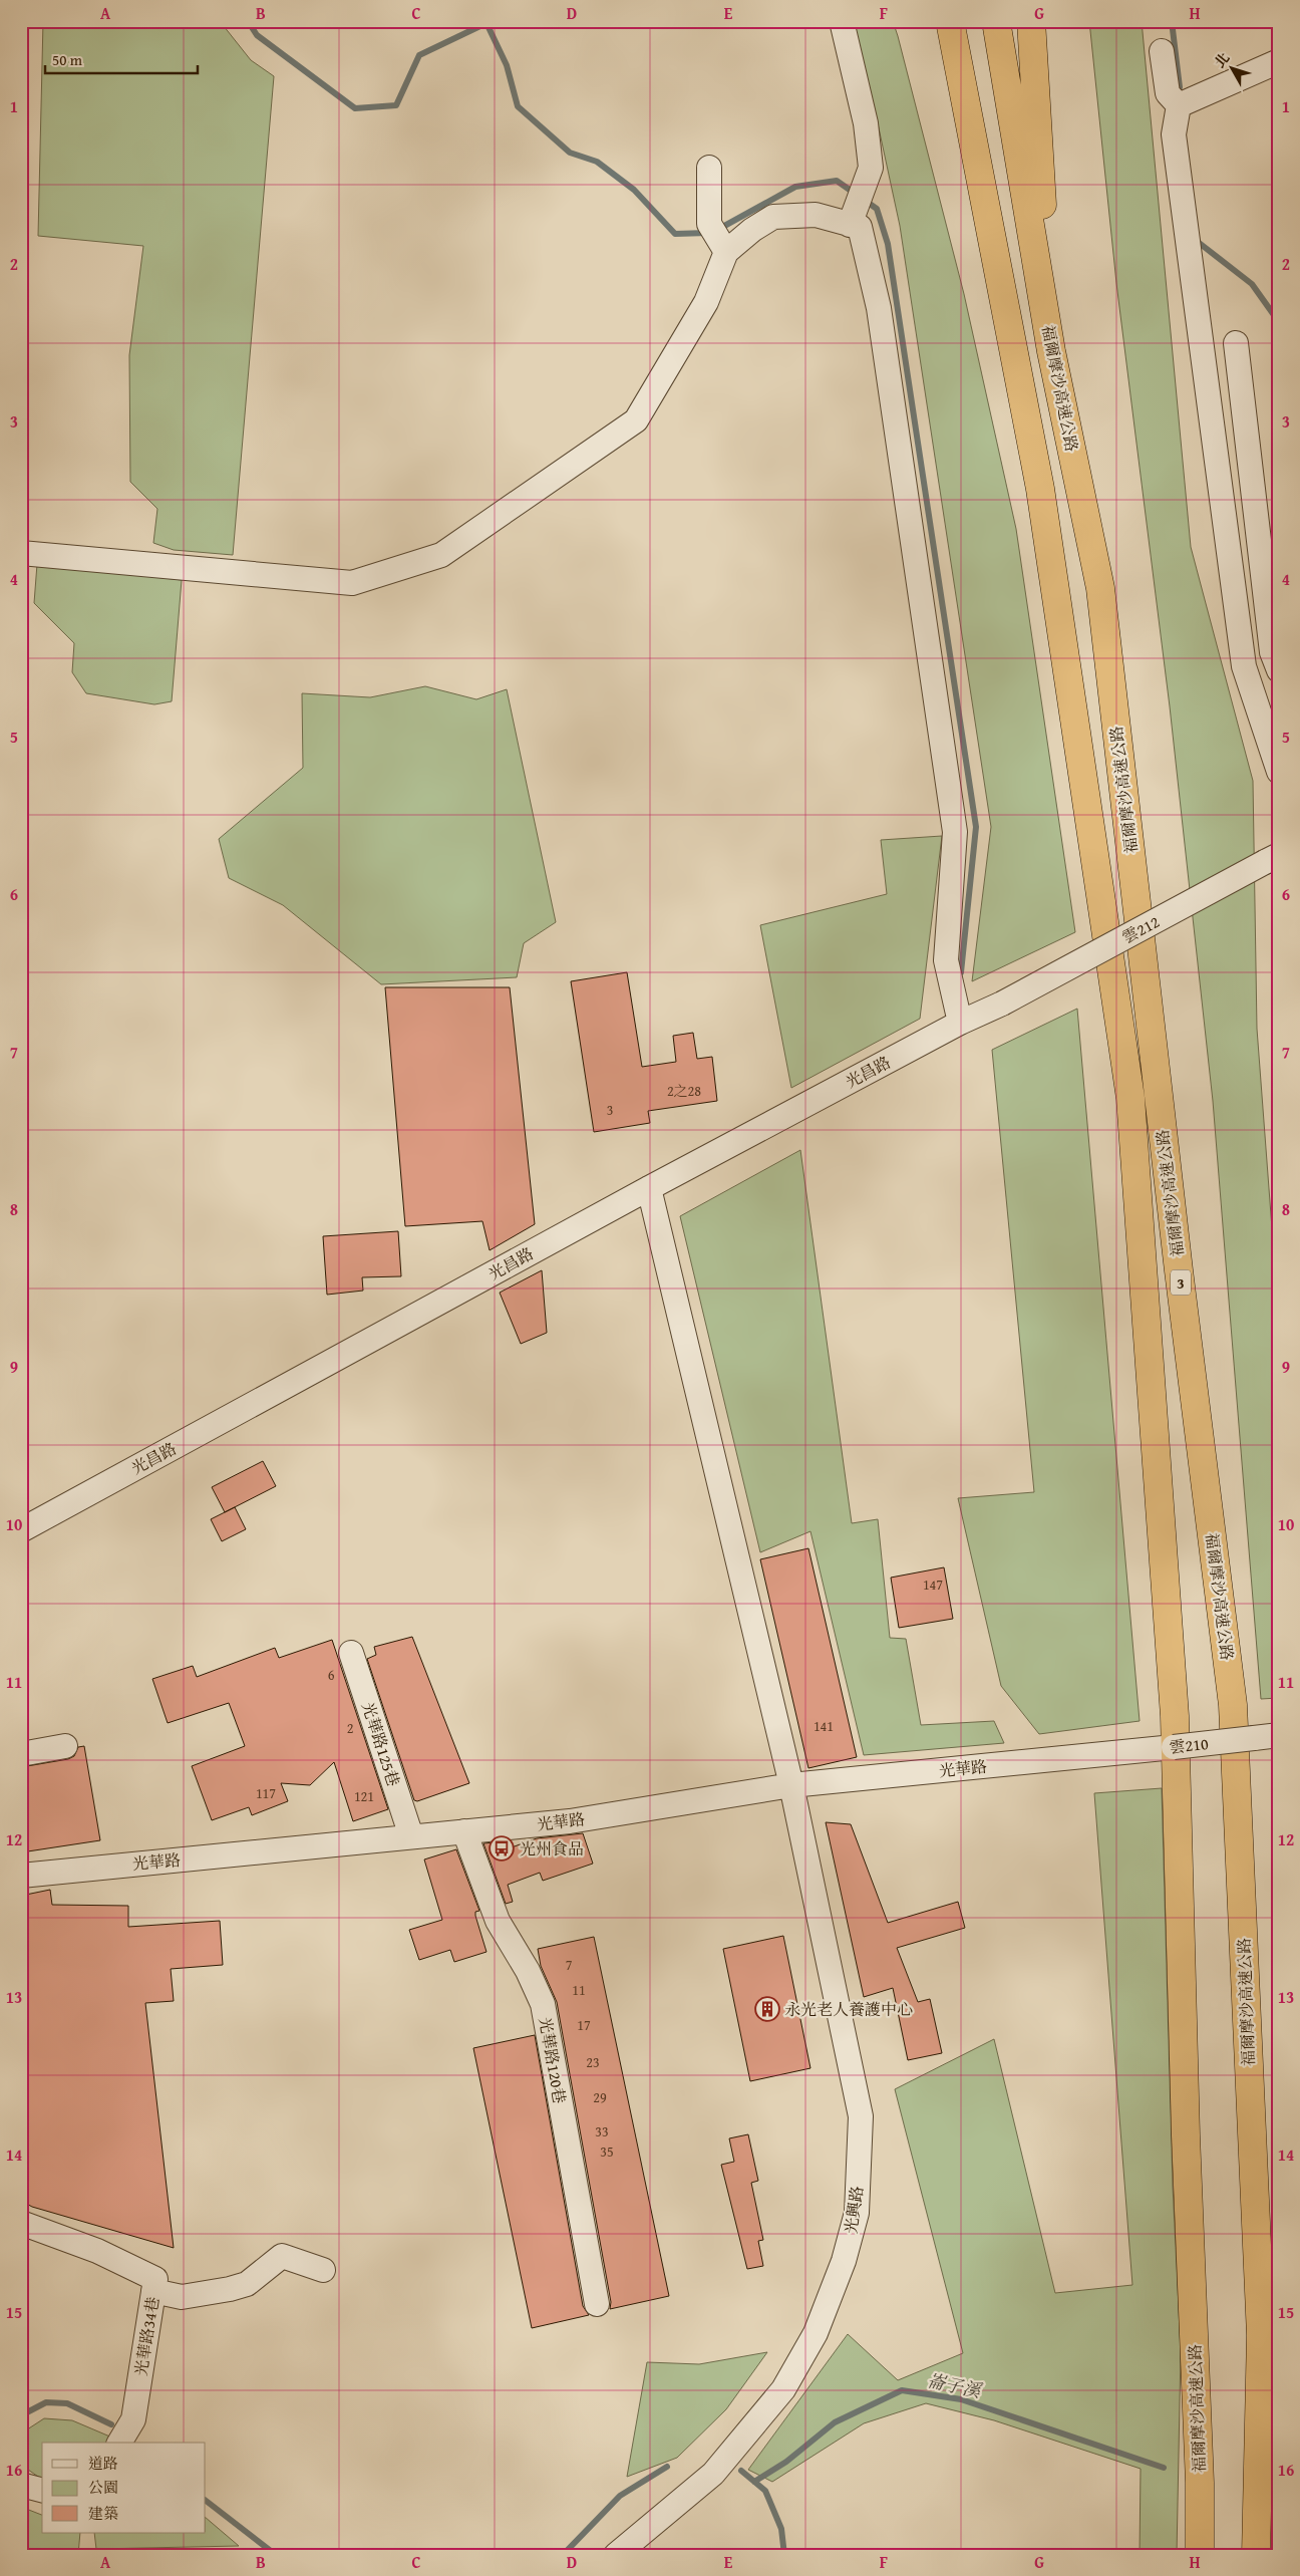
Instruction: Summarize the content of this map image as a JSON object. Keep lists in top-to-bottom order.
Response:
{
  "streets": {
    "highway": ["福爾摩沙高速公路", "3"],
    "street": [
      "雲212",
      "光昌路",
      "光華路125巷",
      "雲210",
      "光華路",
      "光華路120巷",
      "光興路",
      "光華路34巷"
    ]
  },
  "crossings": [
    ["雲212", "光昌路"],
    ["光昌路", "光興路"],
    ["光華路125巷", "光華路"],
    ["雲210", "光華路"],
    ["光華路", "光華路120巷"],
    ["光華路", "光興路"]
  ],
  "water": ["崙子溪"],
  "places": {
    "bus stop": ["光州食品"],
    "building": ["永光老人養護中心"]
  },
  "house_numbers": [
    "2之28",
    "3",
    "147",
    "6",
    "141",
    "2",
    "117",
    "121",
    "7",
    "11",
    "17",
    "23",
    "29",
    "33",
    "35"
  ],
  "legend": ["道路", "公園", "建築"],
  "scale_bar": "50 m",
  "north": "top left",
  "grid": {
    "columns": [
      "A",
      "B",
      "C",
      "D",
      "E",
      "F",
      "G",
      "H"
    ],
    "rows": [
      "1",
      "2",
      "3",
      "4",
      "5",
      "6",
      "7",
      "8",
      "9",
      "10",
      "11",
      "12",
      "13",
      "14",
      "15",
      "16"
    ]
  }
}
